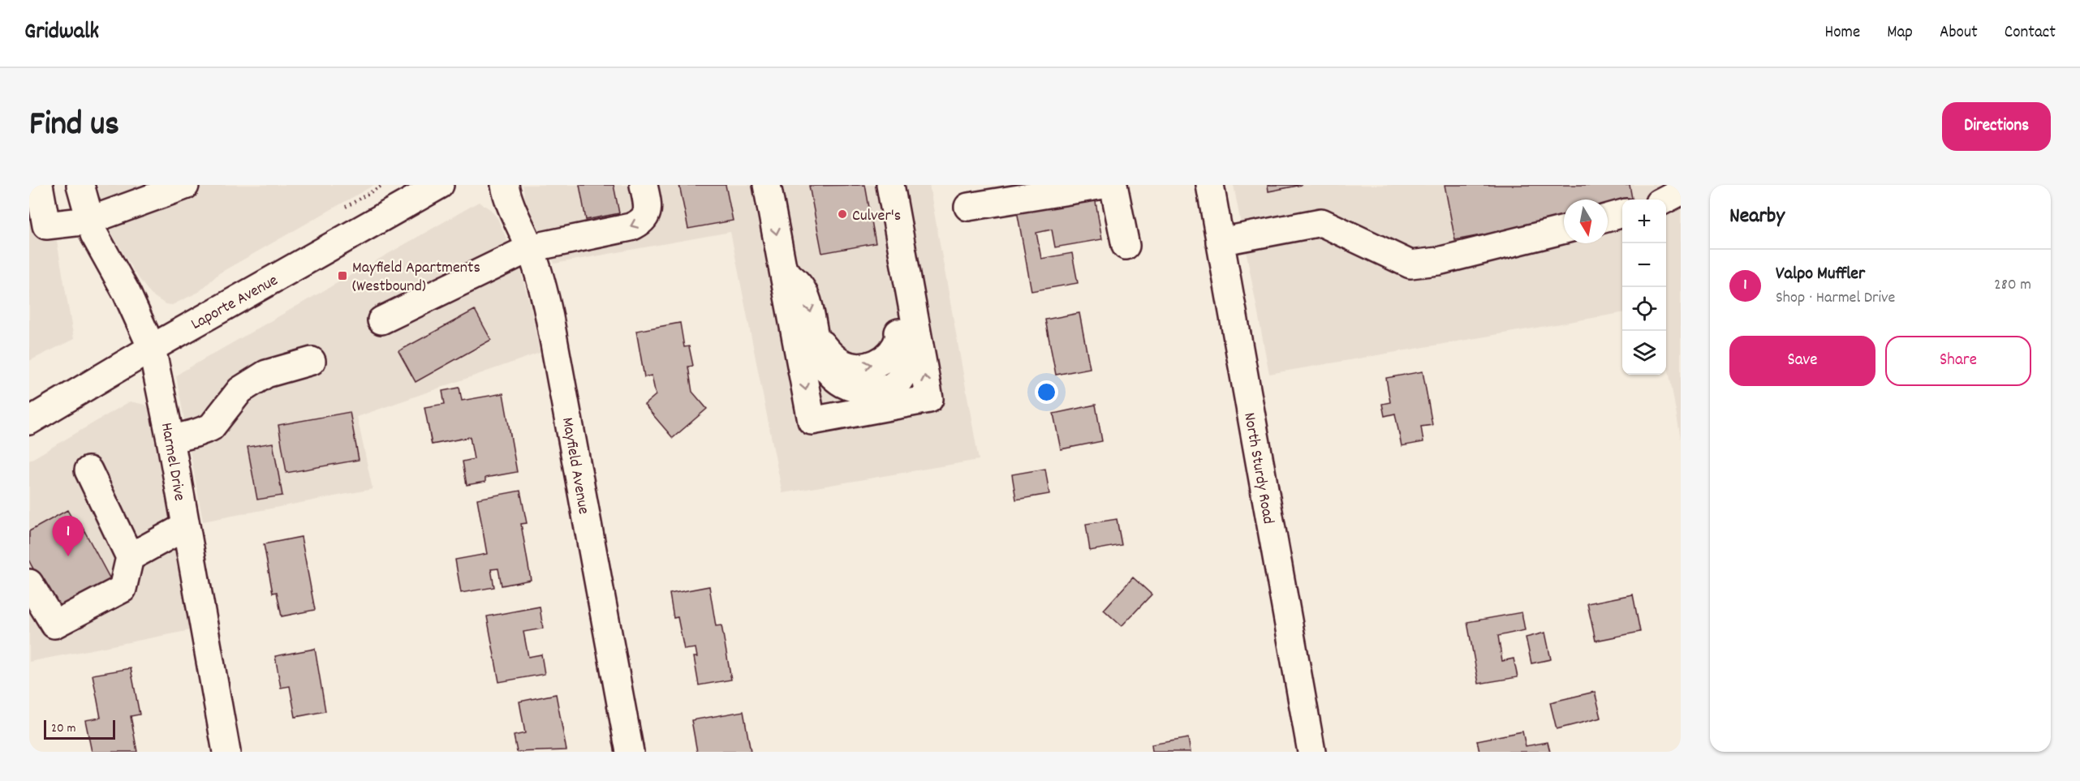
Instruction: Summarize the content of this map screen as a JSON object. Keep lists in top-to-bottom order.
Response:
{
  "streets": {
    "street": [
      "Laporte Avenue",
      "Harmel Drive",
      "Mayfield Avenue",
      "North Sturdy Road"
    ]
  },
  "crossings": [
    ["Laporte Avenue", "Harmel Drive"]
  ],
  "places": {
    "other": ["Culver's"],
    "transit": ["Mayfield Apartments (Westbound)"]
  },
  "scale_bar": "20 m",
  "north": "bottom",
  "page": {
    "header": "Gridwalk",
    "nav": [
      "Home",
      "Map",
      "About",
      "Contact"
    ],
    "title": "Find us",
    "buttons": [
      "Directions",
      ["Save", "Share"]
    ],
    "heading": "Nearby",
    "map_buttons": ["+", "−"],
    "list": [
      {
        "mark": "1",
        "name": "Valpo Muffler",
        "note": "Shop · Harmel Drive",
        "value": "280 m"
      }
    ],
    "pins": "1",
    "scale": "20 m"
  }
}
